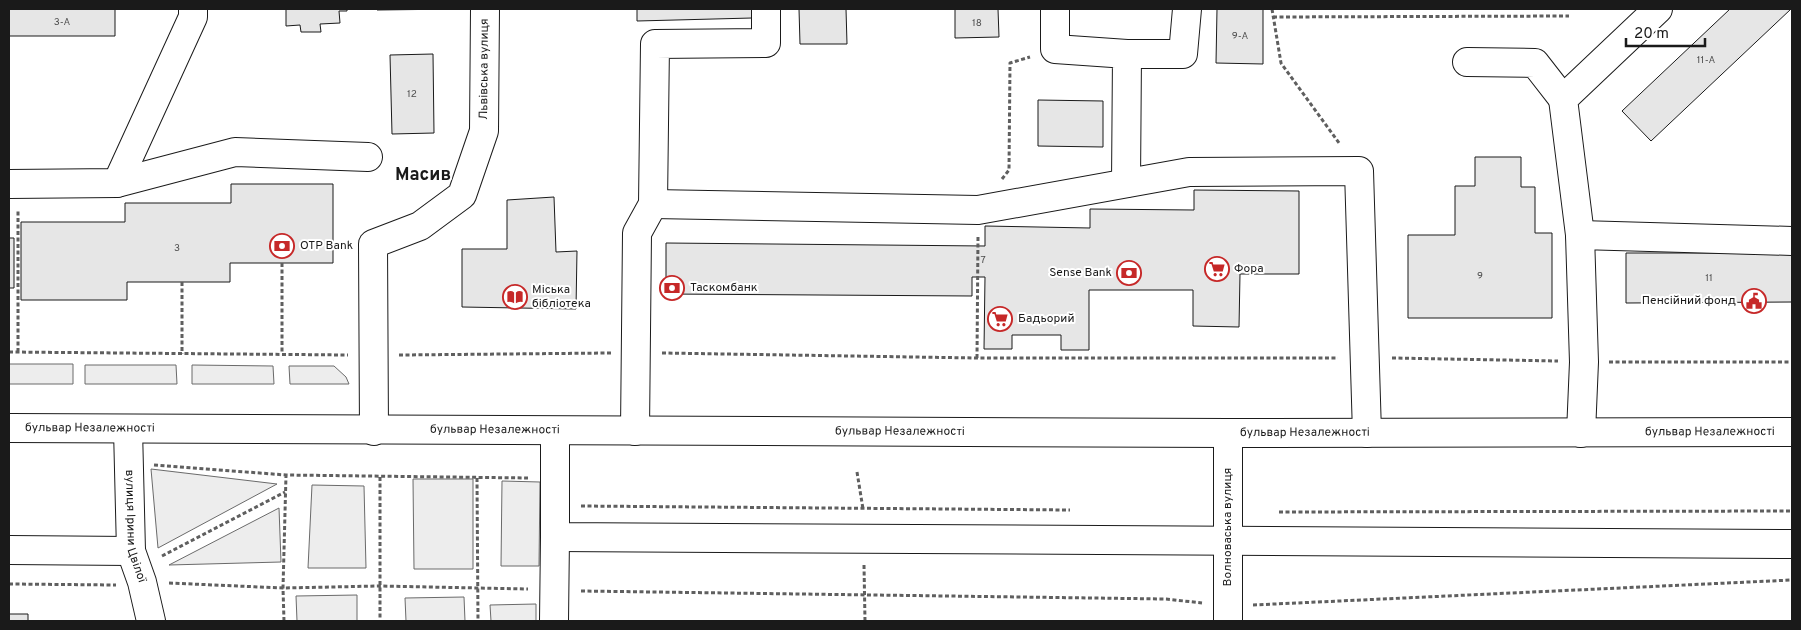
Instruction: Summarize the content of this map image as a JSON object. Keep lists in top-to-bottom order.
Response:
{
  "streets": {
    "main road": [
      "Львівська вулиця",
      "бульвар Незалежності",
      "вулиця Ірини Цвілої",
      "Волноваська вулиця"
    ]
  },
  "crossings": [
    ["бульвар Незалежності", "вулиця Ірини Цвілої"],
    ["бульвар Незалежності", "Волноваська вулиця"]
  ],
  "districts": ["Масив"],
  "places": {
    "bank": ["OTP Bank", "Sense Bank", "Таскомбанк"],
    "supermarket": ["Фора", "Бадьорий"],
    "library": ["Міська бібліотека"],
    "public building": ["Пенсійний фонд"]
  },
  "house_numbers": [
    "3-А",
    "18",
    "9-А",
    "11-А",
    "12",
    "3",
    "7",
    "9",
    "11"
  ],
  "scale_bar": "20 m"
}
